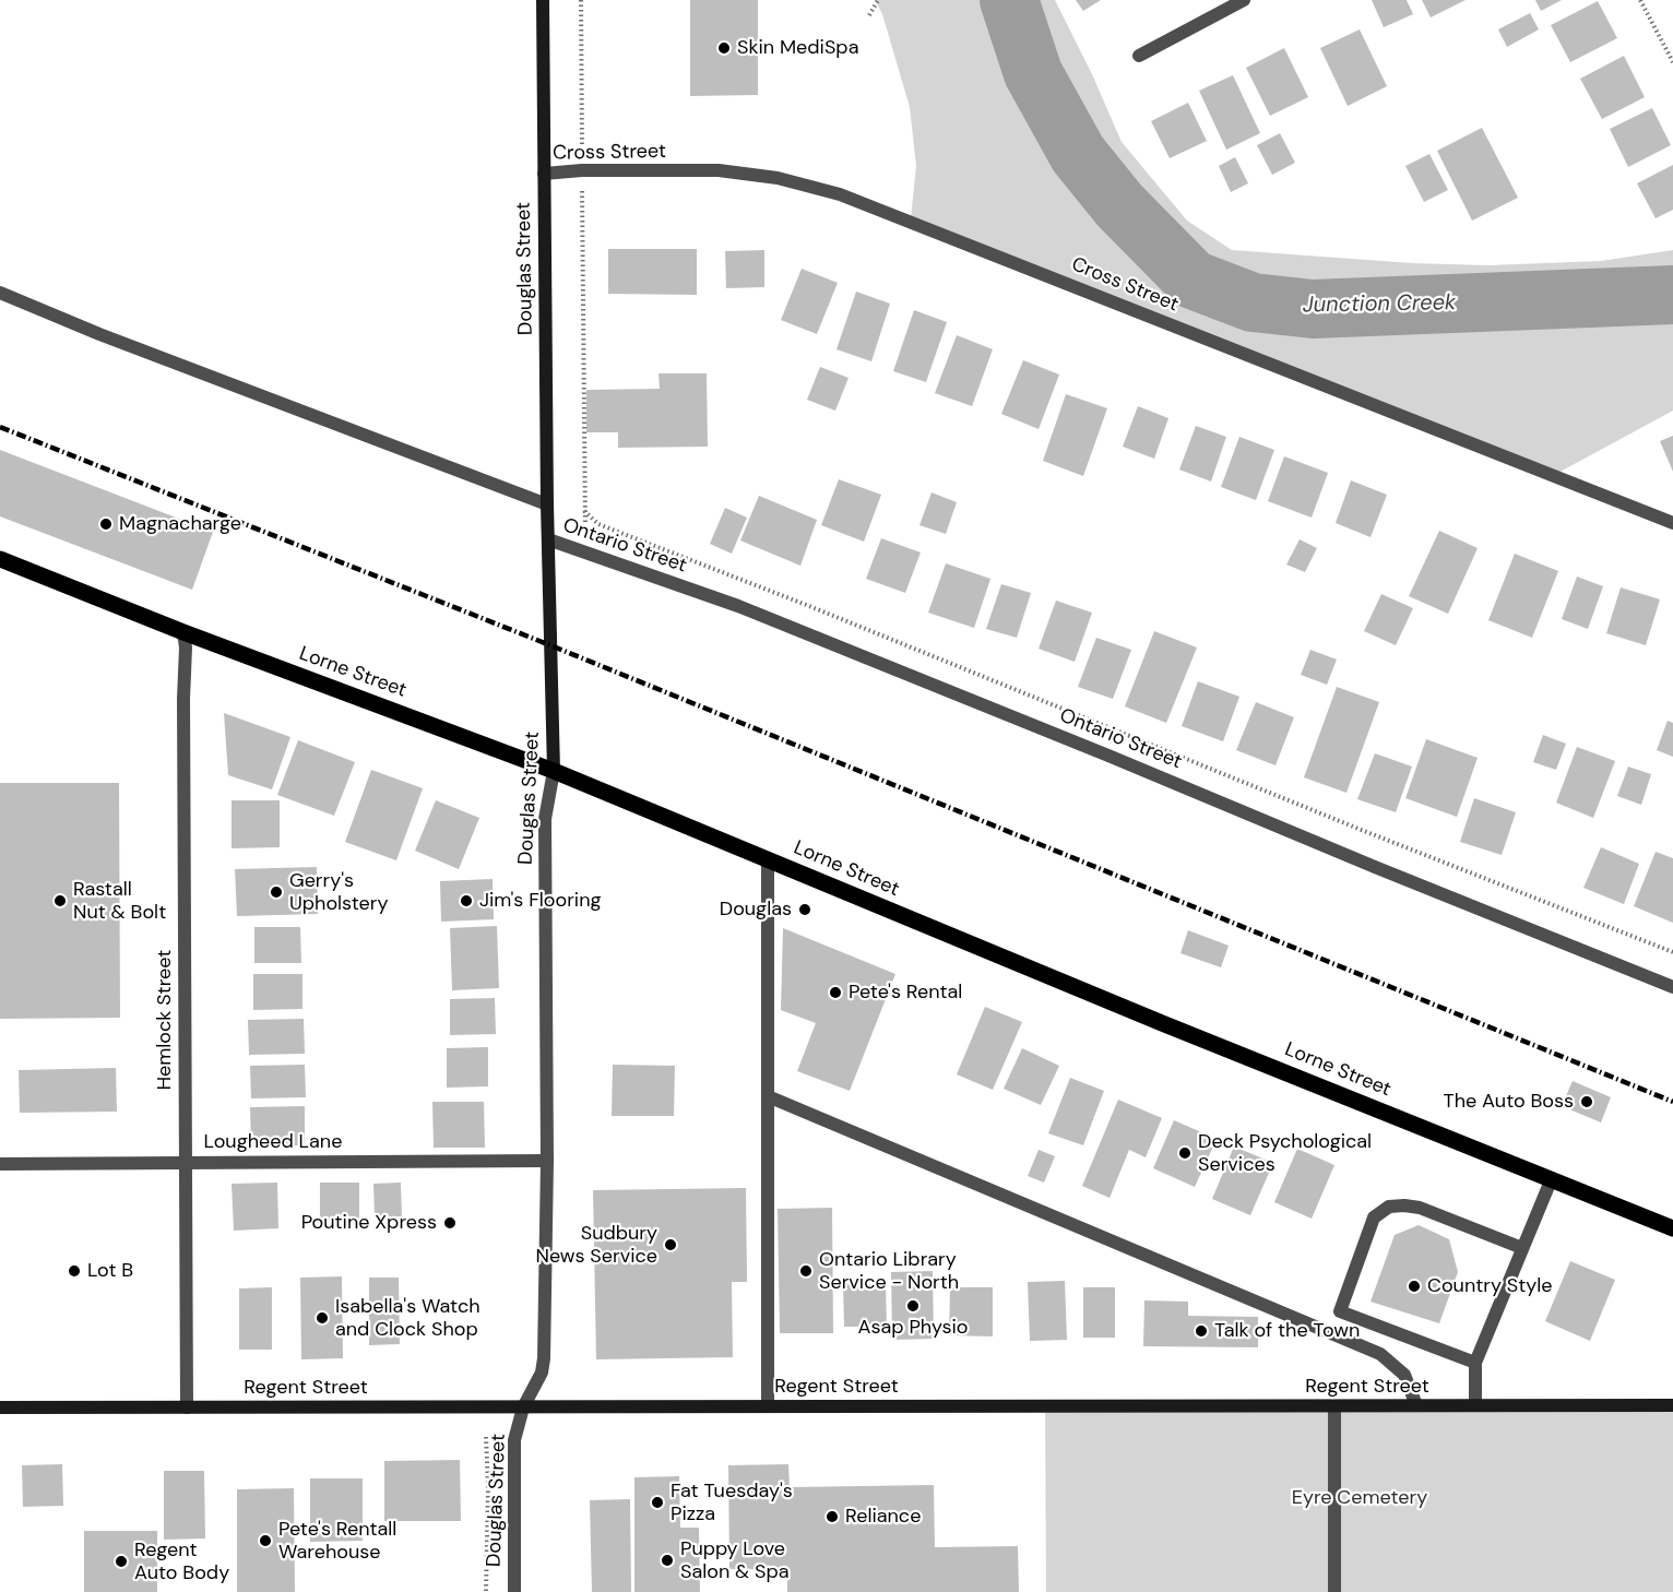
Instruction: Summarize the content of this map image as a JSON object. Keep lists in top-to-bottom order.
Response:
{
  "streets": {
    "main road": ["Douglas Street", "Lorne Street", "Regent Street"],
    "street": [
      "Cross Street",
      "Ontario Street",
      "Hemlock Street",
      "Lougheed Lane"
    ]
  },
  "crossings": [
    ["Cross Street", "Douglas Street"],
    ["Douglas Street", "Ontario Street"],
    ["Douglas Street", "Lorne Street"],
    ["Douglas Street", "Lougheed Lane"],
    ["Douglas Street", "Regent Street"],
    ["Lorne Street", "Hemlock Street"],
    ["Hemlock Street", "Lougheed Lane"],
    ["Hemlock Street", "Regent Street"]
  ],
  "water": ["Junction Creek"],
  "parks": ["Eyre Cemetery"],
  "places": [
    "Skin MediSpa",
    "Magnacharge",
    "Gerry's Upholstery",
    "Rastall Nut & Bolt",
    "Jim's Flooring",
    "Douglas",
    "Pete's Rental",
    "The Auto Boss",
    "Deck Psychological Services",
    "Poutine Xpress",
    "Sudbury News Service",
    "Lot B",
    "Ontario Library Service - North",
    "Country Style",
    "Asap Physio",
    "Isabella's Watch and Clock Shop",
    "Talk of the Town",
    "Fat Tuesday's Pizza",
    "Reliance",
    "Pete's Rentall Warehouse",
    "Puppy Love Salon & Spa",
    "Regent Auto Body"
  ]
}
